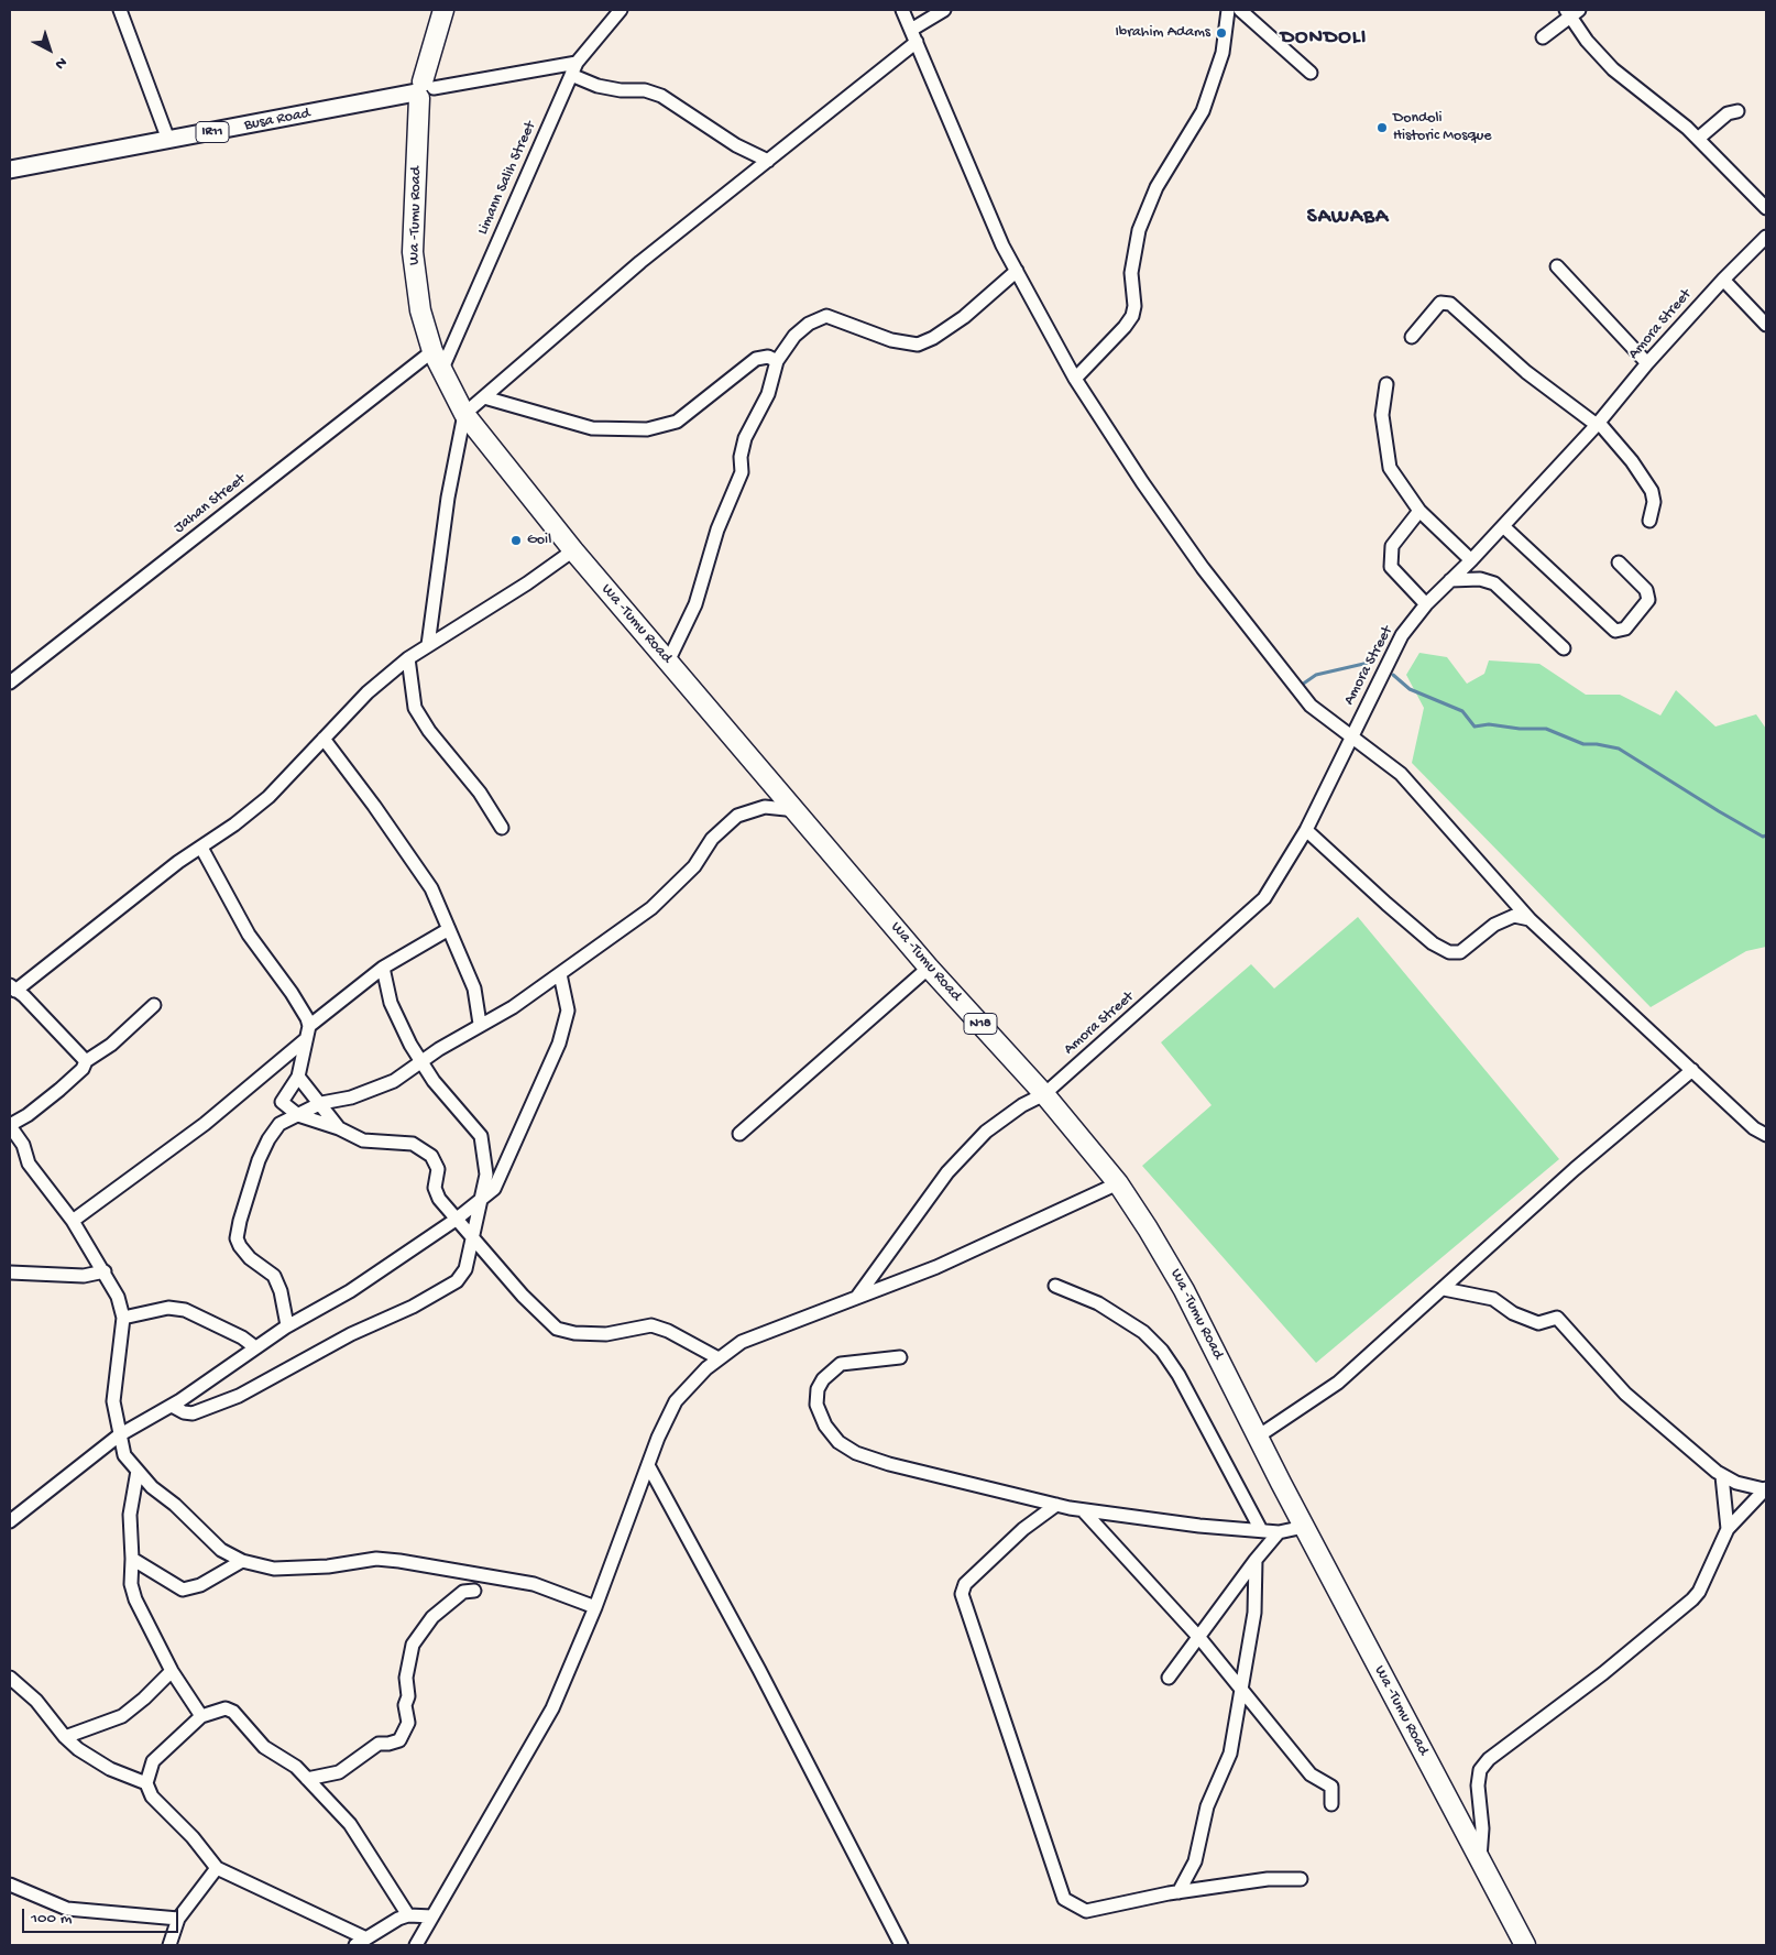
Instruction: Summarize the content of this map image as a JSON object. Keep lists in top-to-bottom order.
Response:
{
  "streets": {
    "highway": ["Wa -Tumu Road", "N18"],
    "main road": ["Busa Road", "IR11"],
    "street": ["Limann Salih Street", "Amora Street", "Jahan Street"]
  },
  "crossings": [
    ["Busa Road", "Wa -Tumu Road"],
    ["Busa Road", "N18"],
    ["Limann Salih Street", "Wa -Tumu Road"],
    ["Wa -Tumu Road", "Amora Street"],
    ["Wa -Tumu Road", "Jahan Street"],
    ["Wa -Tumu Road", "N18"]
  ],
  "districts": ["DONDOLI", "SAWABA"],
  "places": ["Ibrahim Adams", "Dondoli Historic Mosque", "Goil"],
  "scale_bar": "100 m",
  "north": "bottom right"
}
